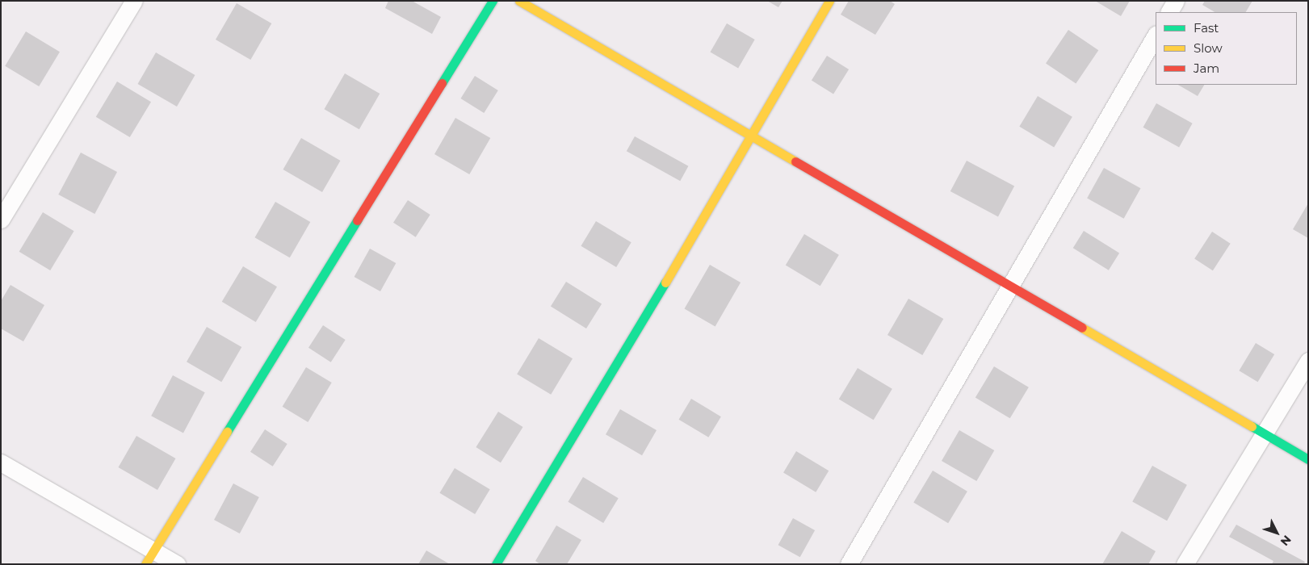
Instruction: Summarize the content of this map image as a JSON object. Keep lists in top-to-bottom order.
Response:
{
  "legend": ["Fast", "Slow", "Jam"],
  "north": "bottom right"
}
